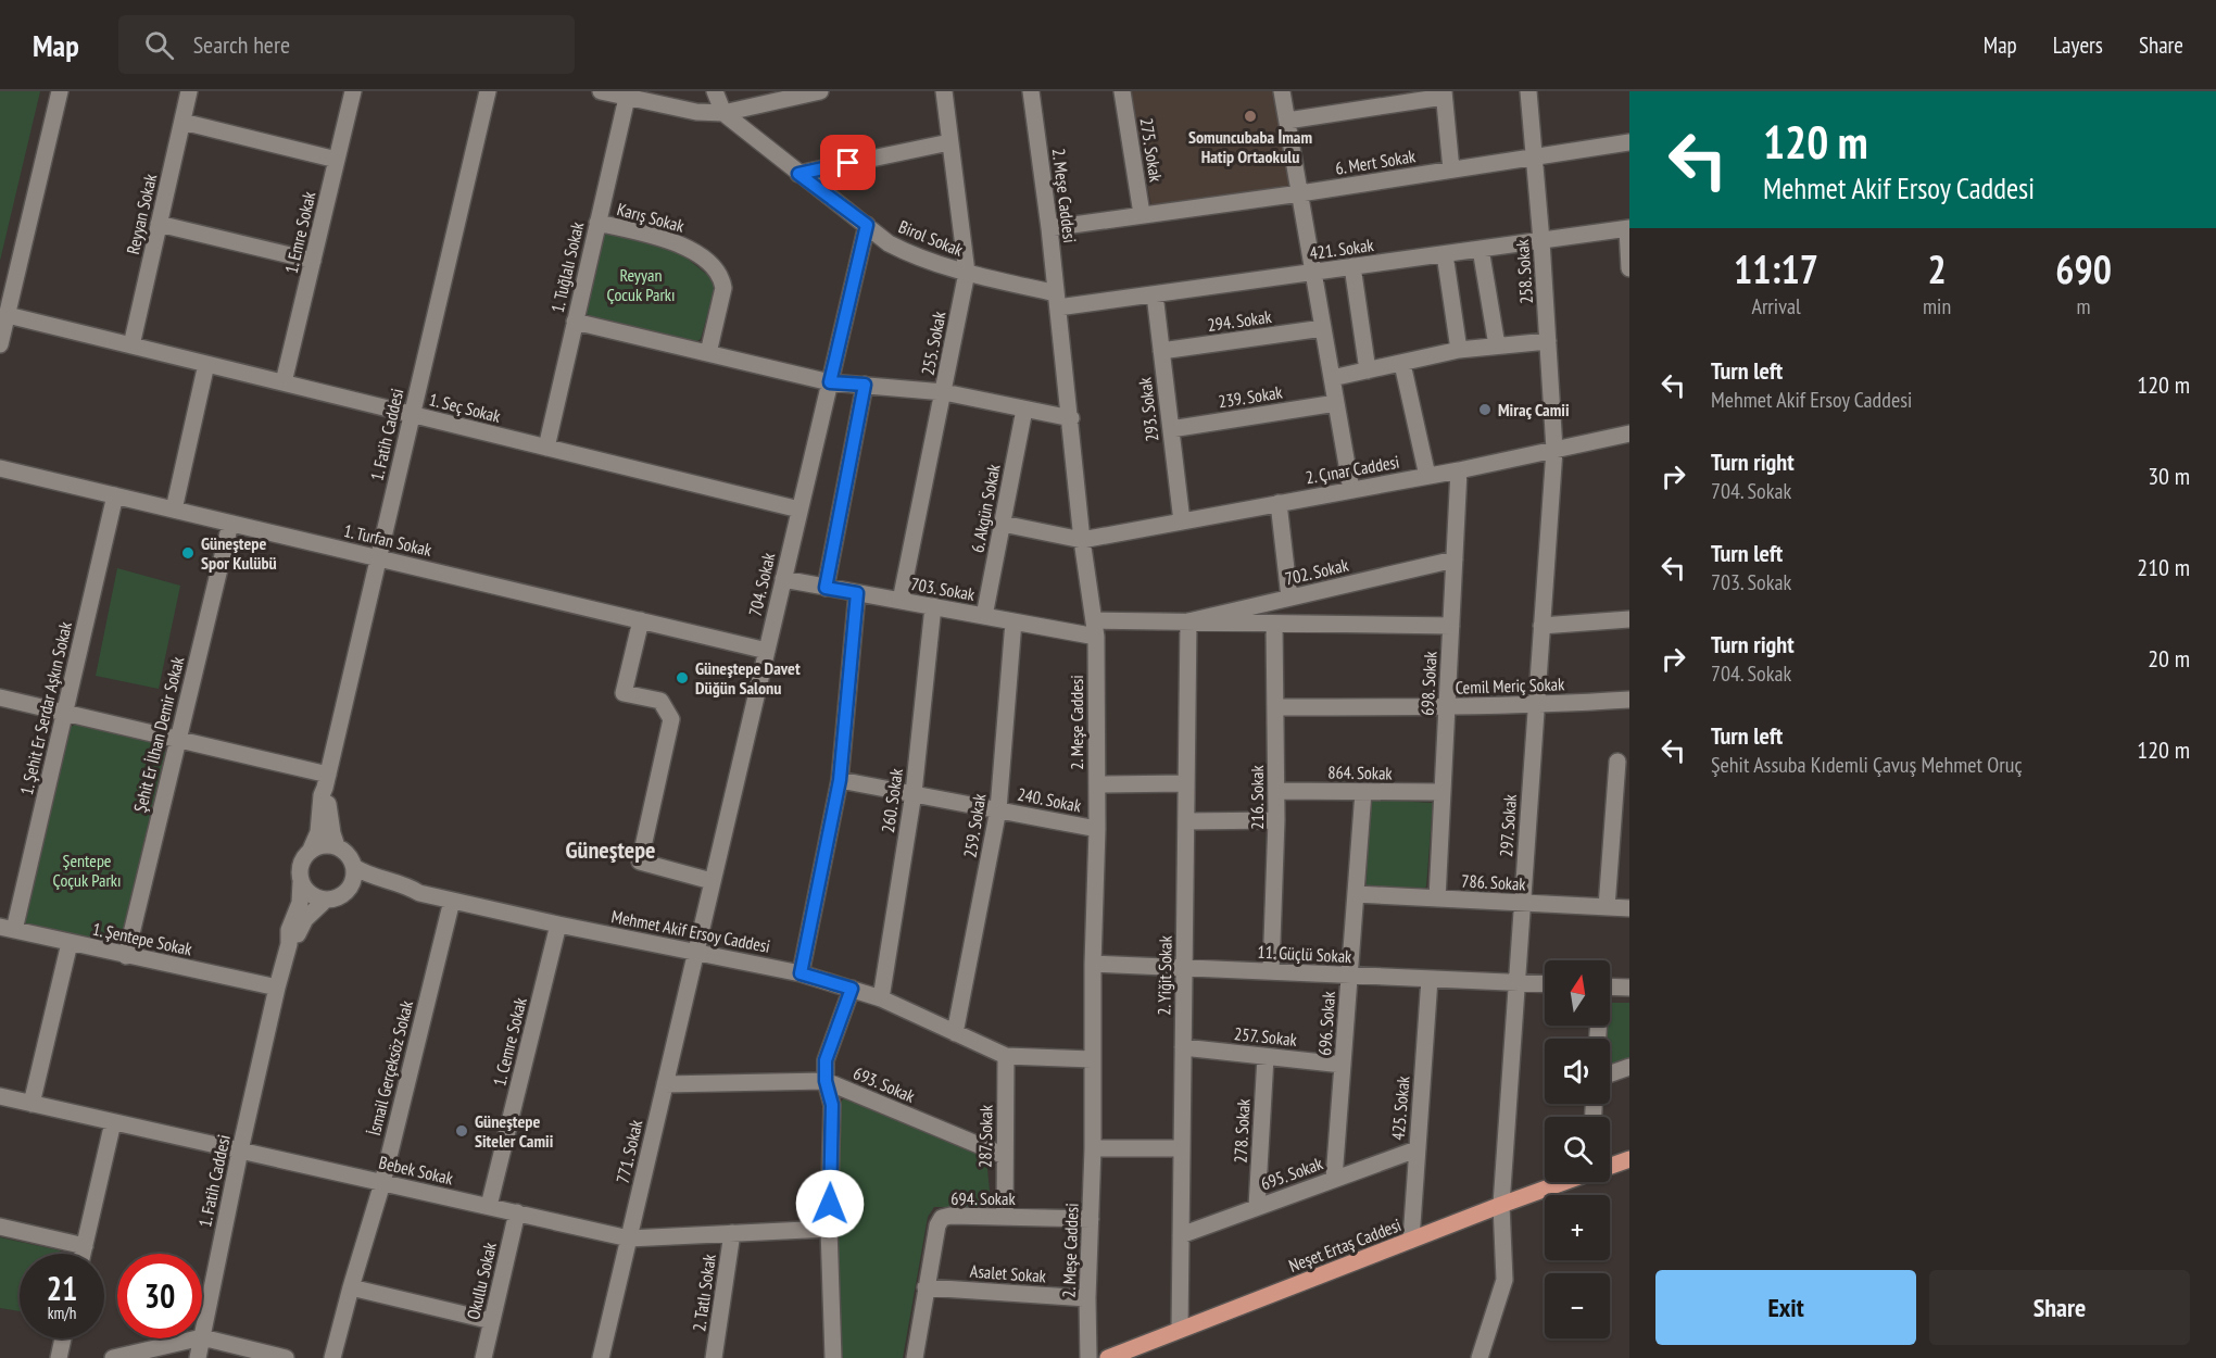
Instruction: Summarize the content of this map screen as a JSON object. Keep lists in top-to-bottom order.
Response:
{
  "streets": {
    "main road": ["Neşet Ertaş Caddesi"],
    "street": [
      "275. Sokak",
      "6. Mert Sokak",
      "2. Meşe Caddesi",
      "Reyyan Sokak",
      "Karış Sokak",
      "1. Emre Sokak",
      "Birol Sokak",
      "421. Sokak",
      "1. Tuğlalı Sokak",
      "258. Sokak",
      "294. Sokak",
      "255. Sokak",
      "239. Sokak",
      "1. Seç Sokak",
      "293. Sokak",
      "1. Fatih Caddesi",
      "2. Çınar Caddesi",
      "6. Akgün Sokak",
      "1. Turfan Sokak",
      "702. Sokak",
      "704. Sokak",
      "703. Sokak",
      "698. Sokak",
      "Cemil Meriç Sokak",
      "1. Şehit Er Serdar Aşkın Sokak",
      "Şehit Er İlhan Demir Sokak",
      "864. Sokak",
      "216. Sokak",
      "240. Sokak",
      "260. Sokak",
      "259. Sokak",
      "297. Sokak",
      "786. Sokak",
      "Mehmet Akif Ersoy Caddesi",
      "1. Şentepe Sokak",
      "11. Güçlü Sokak",
      "2. Yiğit Sokak",
      "696. Sokak",
      "257. Sokak",
      "1. Cemre Sokak",
      "İsmail Gerçeksöz Sokak",
      "693. Sokak",
      "425. Sokak",
      "278. Sokak",
      "287. Sokak",
      "771. Sokak",
      "Bebek Sokak",
      "695. Sokak",
      "694. Sokak",
      "Asalet Sokak",
      "Okullu Sokak",
      "2. Tatlı Sokak"
    ]
  },
  "crossings": [
    ["275. Sokak", "6. Mert Sokak"],
    ["6. Mert Sokak", "2. Meşe Caddesi"],
    ["6. Mert Sokak", "258. Sokak"],
    ["2. Meşe Caddesi", "Birol Sokak"],
    ["2. Meşe Caddesi", "421. Sokak"],
    ["2. Meşe Caddesi", "2. Çınar Caddesi"],
    ["2. Meşe Caddesi", "702. Sokak"],
    ["2. Meşe Caddesi", "703. Sokak"],
    ["2. Meşe Caddesi", "240. Sokak"],
    ["2. Meşe Caddesi", "Mehmet Akif Ersoy Caddesi"],
    ["2. Meşe Caddesi", "11. Güçlü Sokak"],
    ["2. Meşe Caddesi", "694. Sokak"],
    ["2. Meşe Caddesi", "Asalet Sokak"],
    ["Reyyan Sokak", "1. Seç Sokak"],
    ["Karış Sokak", "1. Tuğlalı Sokak"],
    ["1. Emre Sokak", "1. Seç Sokak"],
    ["Birol Sokak", "421. Sokak"],
    ["Birol Sokak", "255. Sokak"],
    ["Birol Sokak", "704. Sokak"],
    ["421. Sokak", "258. Sokak"],
    ["421. Sokak", "293. Sokak"],
    ["1. Tuğlalı Sokak", "1. Seç Sokak"],
    ["258. Sokak", "2. Çınar Caddesi"],
    ["258. Sokak", "297. Sokak"],
    ["294. Sokak", "293. Sokak"],
    ["255. Sokak", "703. Sokak"],
    ["239. Sokak", "293. Sokak"],
    ["1. Seç Sokak", "1. Fatih Caddesi"],
    ["1. Seç Sokak", "704. Sokak"],
    ["293. Sokak", "2. Çınar Caddesi"],
    ["1. Fatih Caddesi", "1. Turfan Sokak"],
    ["1. Fatih Caddesi", "Mehmet Akif Ersoy Caddesi"],
    ["1. Fatih Caddesi", "1. Şentepe Sokak"],
    ["1. Fatih Caddesi", "Bebek Sokak"],
    ["2. Çınar Caddesi", "698. Sokak"],
    ["2. Çınar Caddesi", "297. Sokak"],
    ["6. Akgün Sokak", "703. Sokak"],
    ["1. Turfan Sokak", "704. Sokak"],
    ["1. Turfan Sokak", "1. Şehit Er Serdar Aşkın Sokak"],
    ["1. Turfan Sokak", "Şehit Er İlhan Demir Sokak"],
    ["702. Sokak", "703. Sokak"],
    ["702. Sokak", "698. Sokak"],
    ["702. Sokak", "216. Sokak"],
    ["702. Sokak", "2. Yiğit Sokak"],
    ["704. Sokak", "703. Sokak"],
    ["704. Sokak", "Mehmet Akif Ersoy Caddesi"],
    ["704. Sokak", "771. Sokak"],
    ["703. Sokak", "260. Sokak"],
    ["703. Sokak", "259. Sokak"],
    ["698. Sokak", "Cemil Meriç Sokak"],
    ["698. Sokak", "864. Sokak"],
    ["698. Sokak", "786. Sokak"],
    ["Cemil Meriç Sokak", "216. Sokak"],
    ["Cemil Meriç Sokak", "297. Sokak"],
    ["1. Şehit Er Serdar Aşkın Sokak", "1. Şentepe Sokak"],
    ["Şehit Er İlhan Demir Sokak", "1. Şentepe Sokak"],
    ["864. Sokak", "216. Sokak"],
    ["864. Sokak", "696. Sokak"],
    ["216. Sokak", "11. Güçlü Sokak"],
    ["240. Sokak", "260. Sokak"],
    ["240. Sokak", "259. Sokak"],
    ["260. Sokak", "Mehmet Akif Ersoy Caddesi"],
    ["259. Sokak", "Mehmet Akif Ersoy Caddesi"],
    ["297. Sokak", "786. Sokak"],
    ["297. Sokak", "11. Güçlü Sokak"],
    ["297. Sokak", "Neşet Ertaş Caddesi"],
    ["786. Sokak", "696. Sokak"],
    ["Mehmet Akif Ersoy Caddesi", "1. Cemre Sokak"],
    ["Mehmet Akif Ersoy Caddesi", "İsmail Gerçeksöz Sokak"],
    ["Mehmet Akif Ersoy Caddesi", "287. Sokak"],
    ["Mehmet Akif Ersoy Caddesi", "771. Sokak"],
    ["11. Güçlü Sokak", "2. Yiğit Sokak"],
    ["11. Güçlü Sokak", "696. Sokak"],
    ["11. Güçlü Sokak", "425. Sokak"],
    ["2. Yiğit Sokak", "257. Sokak"],
    ["2. Yiğit Sokak", "695. Sokak"],
    ["2. Yiğit Sokak", "Neşet Ertaş Caddesi"],
    ["696. Sokak", "257. Sokak"],
    ["696. Sokak", "695. Sokak"],
    ["257. Sokak", "278. Sokak"],
    ["1. Cemre Sokak", "Bebek Sokak"],
    ["İsmail Gerçeksöz Sokak", "Bebek Sokak"],
    ["693. Sokak", "287. Sokak"],
    ["693. Sokak", "771. Sokak"],
    ["425. Sokak", "695. Sokak"],
    ["425. Sokak", "Neşet Ertaş Caddesi"],
    ["278. Sokak", "695. Sokak"],
    ["287. Sokak", "694. Sokak"],
    ["771. Sokak", "Bebek Sokak"],
    ["Bebek Sokak", "Okullu Sokak"],
    ["Bebek Sokak", "2. Tatlı Sokak"],
    ["694. Sokak", "Asalet Sokak"]
  ],
  "districts": ["Güneştepe"],
  "parks": ["Reyyan Çocuk Parkı", "Şentepe Çoçuk Parkı"],
  "places": [
    "Somuncubaba İmam Hatip Ortaokulu",
    "Miraç Camii",
    "Güneştepe Spor Kulübü",
    "Güneştepe Davet Düğün Salonu",
    "Güneştepe Siteler Camii"
  ],
  "north": "top",
  "page": {
    "header": "Map",
    "search": "Search here",
    "nav": ["Map", "Layers", "Share"],
    "turn": ["120 m", "Mehmet Akif Ersoy Caddesi"],
    "eta": [
      "11:17",
      "Arrival",
      "2",
      "min",
      "690",
      "m"
    ],
    "list": [
      {
        "name": "Turn left",
        "note": "Mehmet Akif Ersoy Caddesi",
        "value": "120 m"
      },
      {
        "name": "Turn right",
        "note": "704. Sokak",
        "value": "30 m"
      },
      {
        "name": "Turn left",
        "note": "703. Sokak",
        "value": "210 m"
      },
      {
        "name": "Turn right",
        "note": "704. Sokak",
        "value": "20 m"
      },
      {
        "name": "Turn left",
        "note": "Şehit Assuba Kıdemli Çavuş Mehmet Oruç",
        "value": "120 m"
      }
    ],
    "map_buttons": ["+", "−"],
    "speed": "21 km/h",
    "limit": "30",
    "buttons": ["Exit", "Share"]
  }
}
